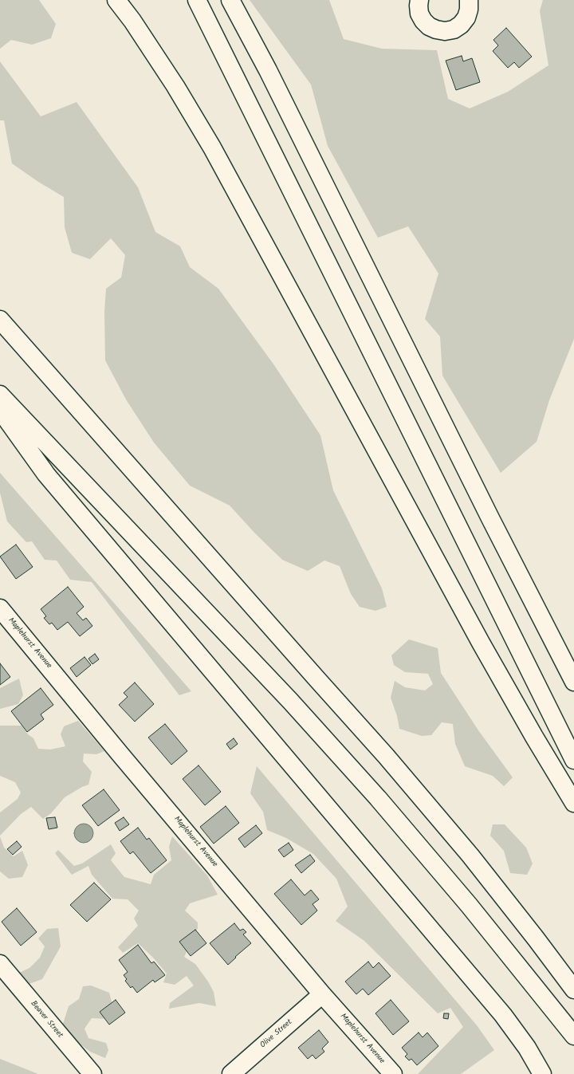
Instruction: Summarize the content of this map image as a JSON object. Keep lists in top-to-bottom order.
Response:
{
  "streets": {
    "main road": ["Maplehurst Avenue", "Beaver Street", "Olive Street"]
  },
  "crossings": [
    ["Maplehurst Avenue", "Olive Street"]
  ]
}
